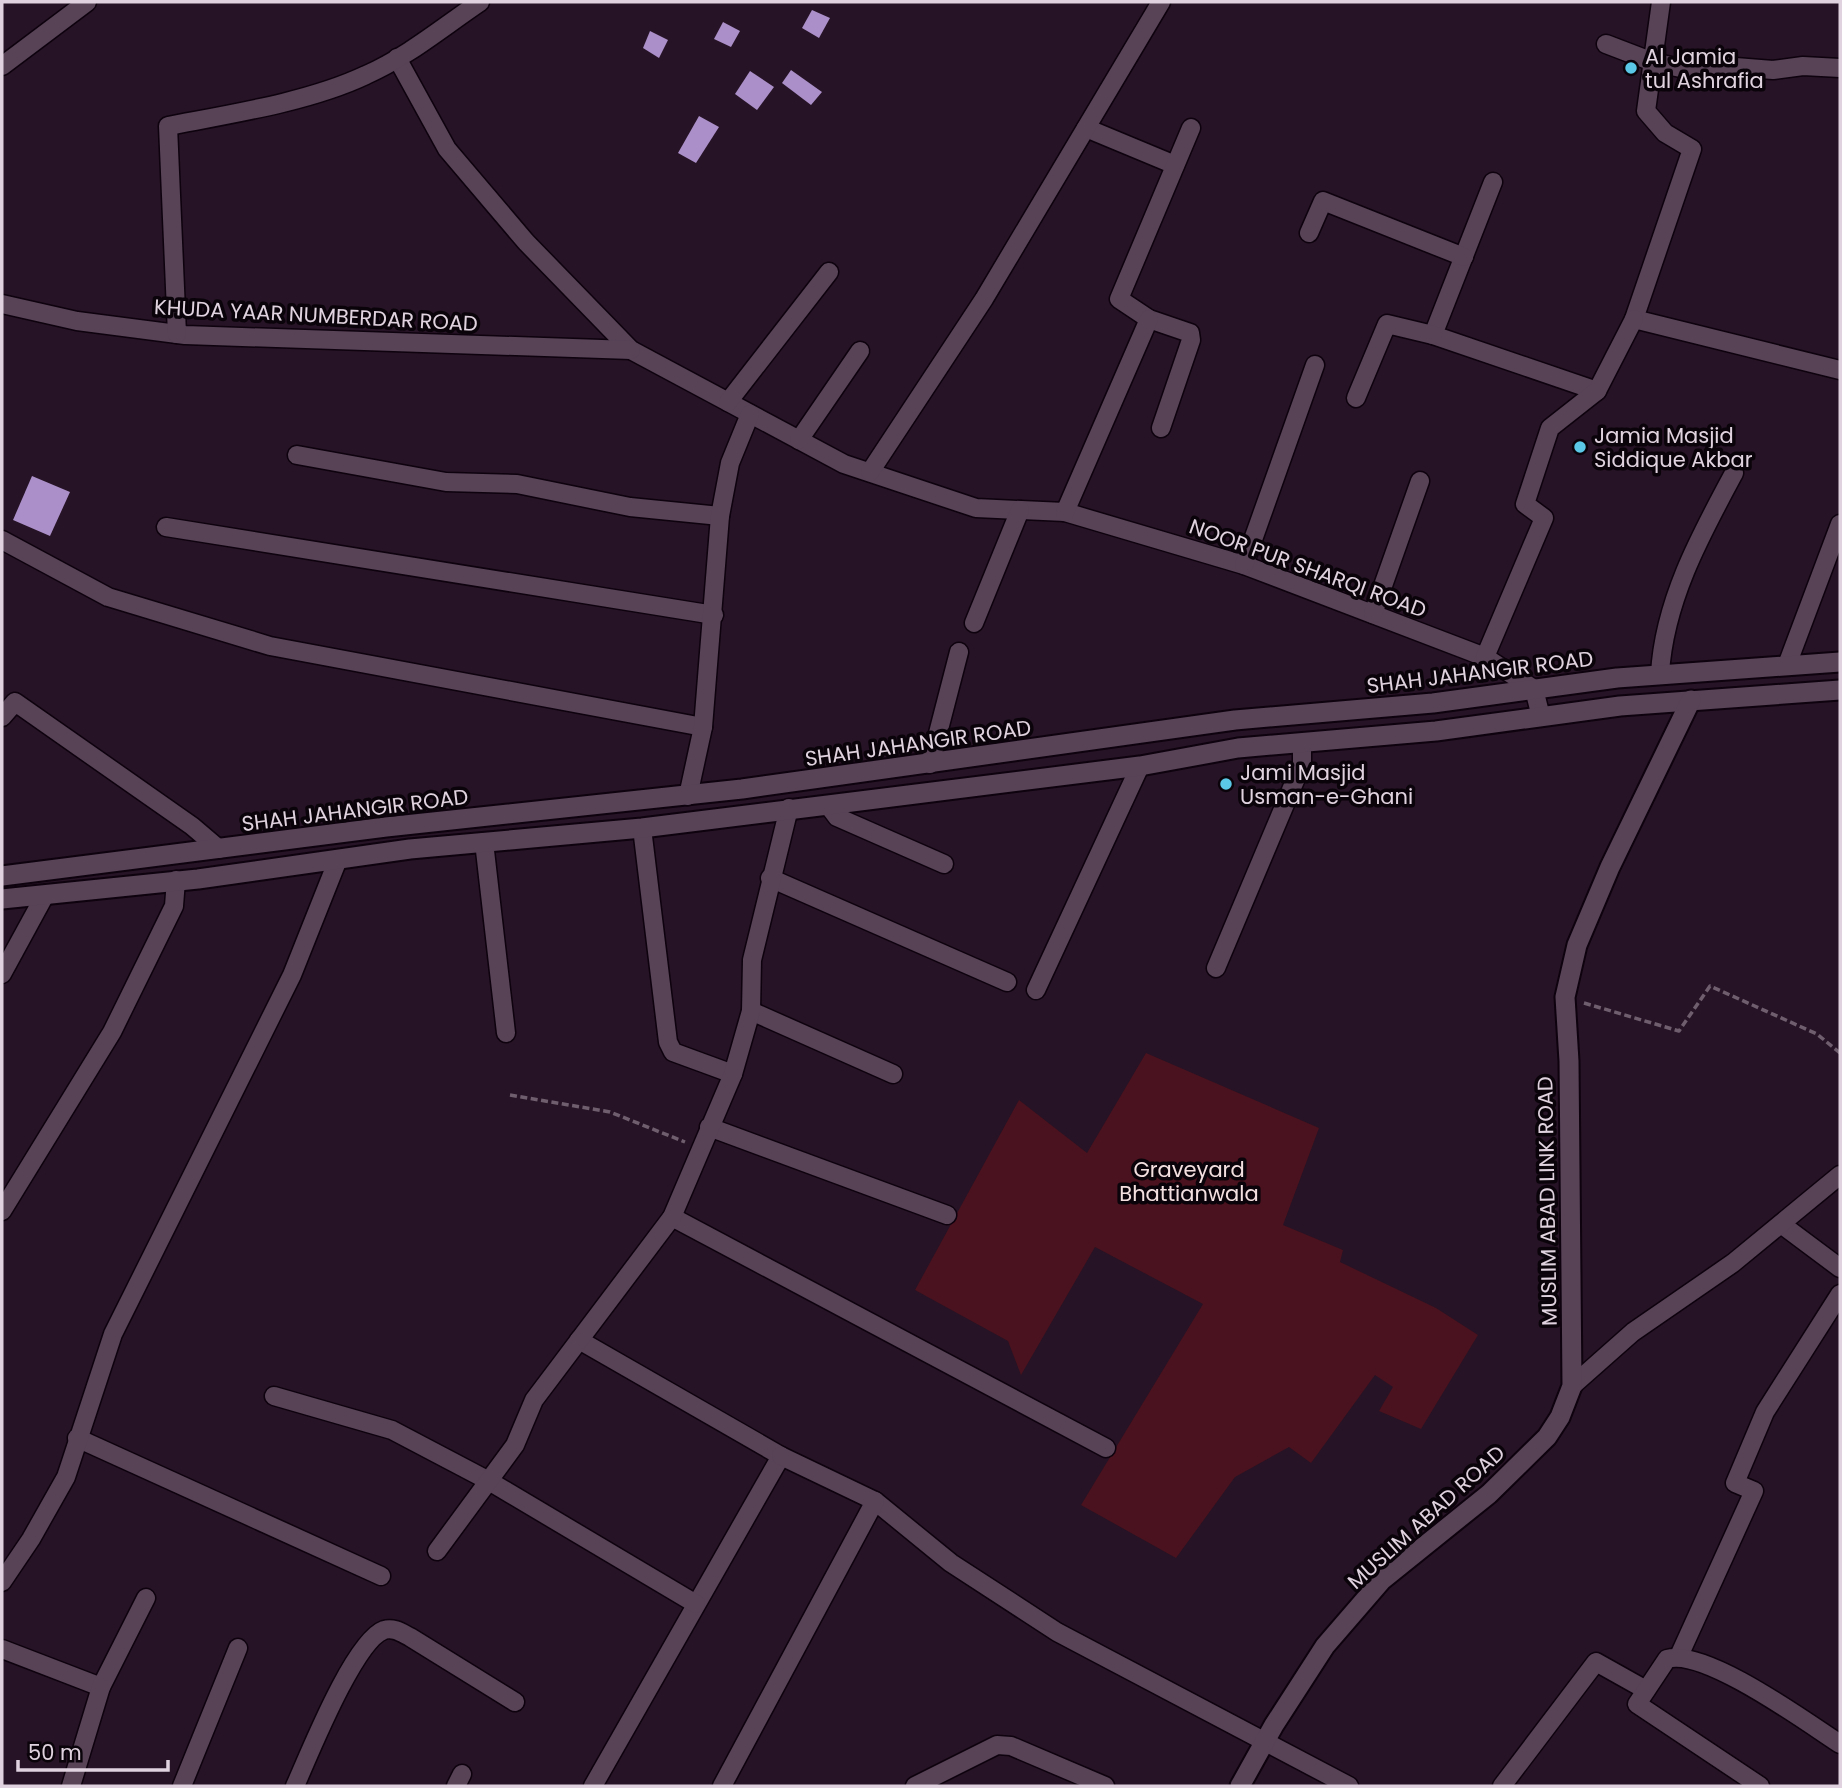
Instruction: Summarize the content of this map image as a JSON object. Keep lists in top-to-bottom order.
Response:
{
  "streets": {
    "street": [
      "KHUDA YAAR NUMBERDAR ROAD",
      "NOOR PUR SHARQI ROAD",
      "SHAH JAHANGIR ROAD",
      "MUSLIM ABAD LINK ROAD",
      "MUSLIM ABAD ROAD"
    ]
  },
  "crossings": [
    ["KHUDA YAAR NUMBERDAR ROAD", "NOOR PUR SHARQI ROAD"],
    ["NOOR PUR SHARQI ROAD", "SHAH JAHANGIR ROAD"],
    ["MUSLIM ABAD LINK ROAD", "MUSLIM ABAD ROAD"]
  ],
  "parks": ["Graveyard Bhattianwala"],
  "places": ["Al Jamia tul Ashrafia", "Jamia Masjid Siddique Akbar", "Jami Masjid Usman-e-Ghani"],
  "scale_bar": "50 m"
}
